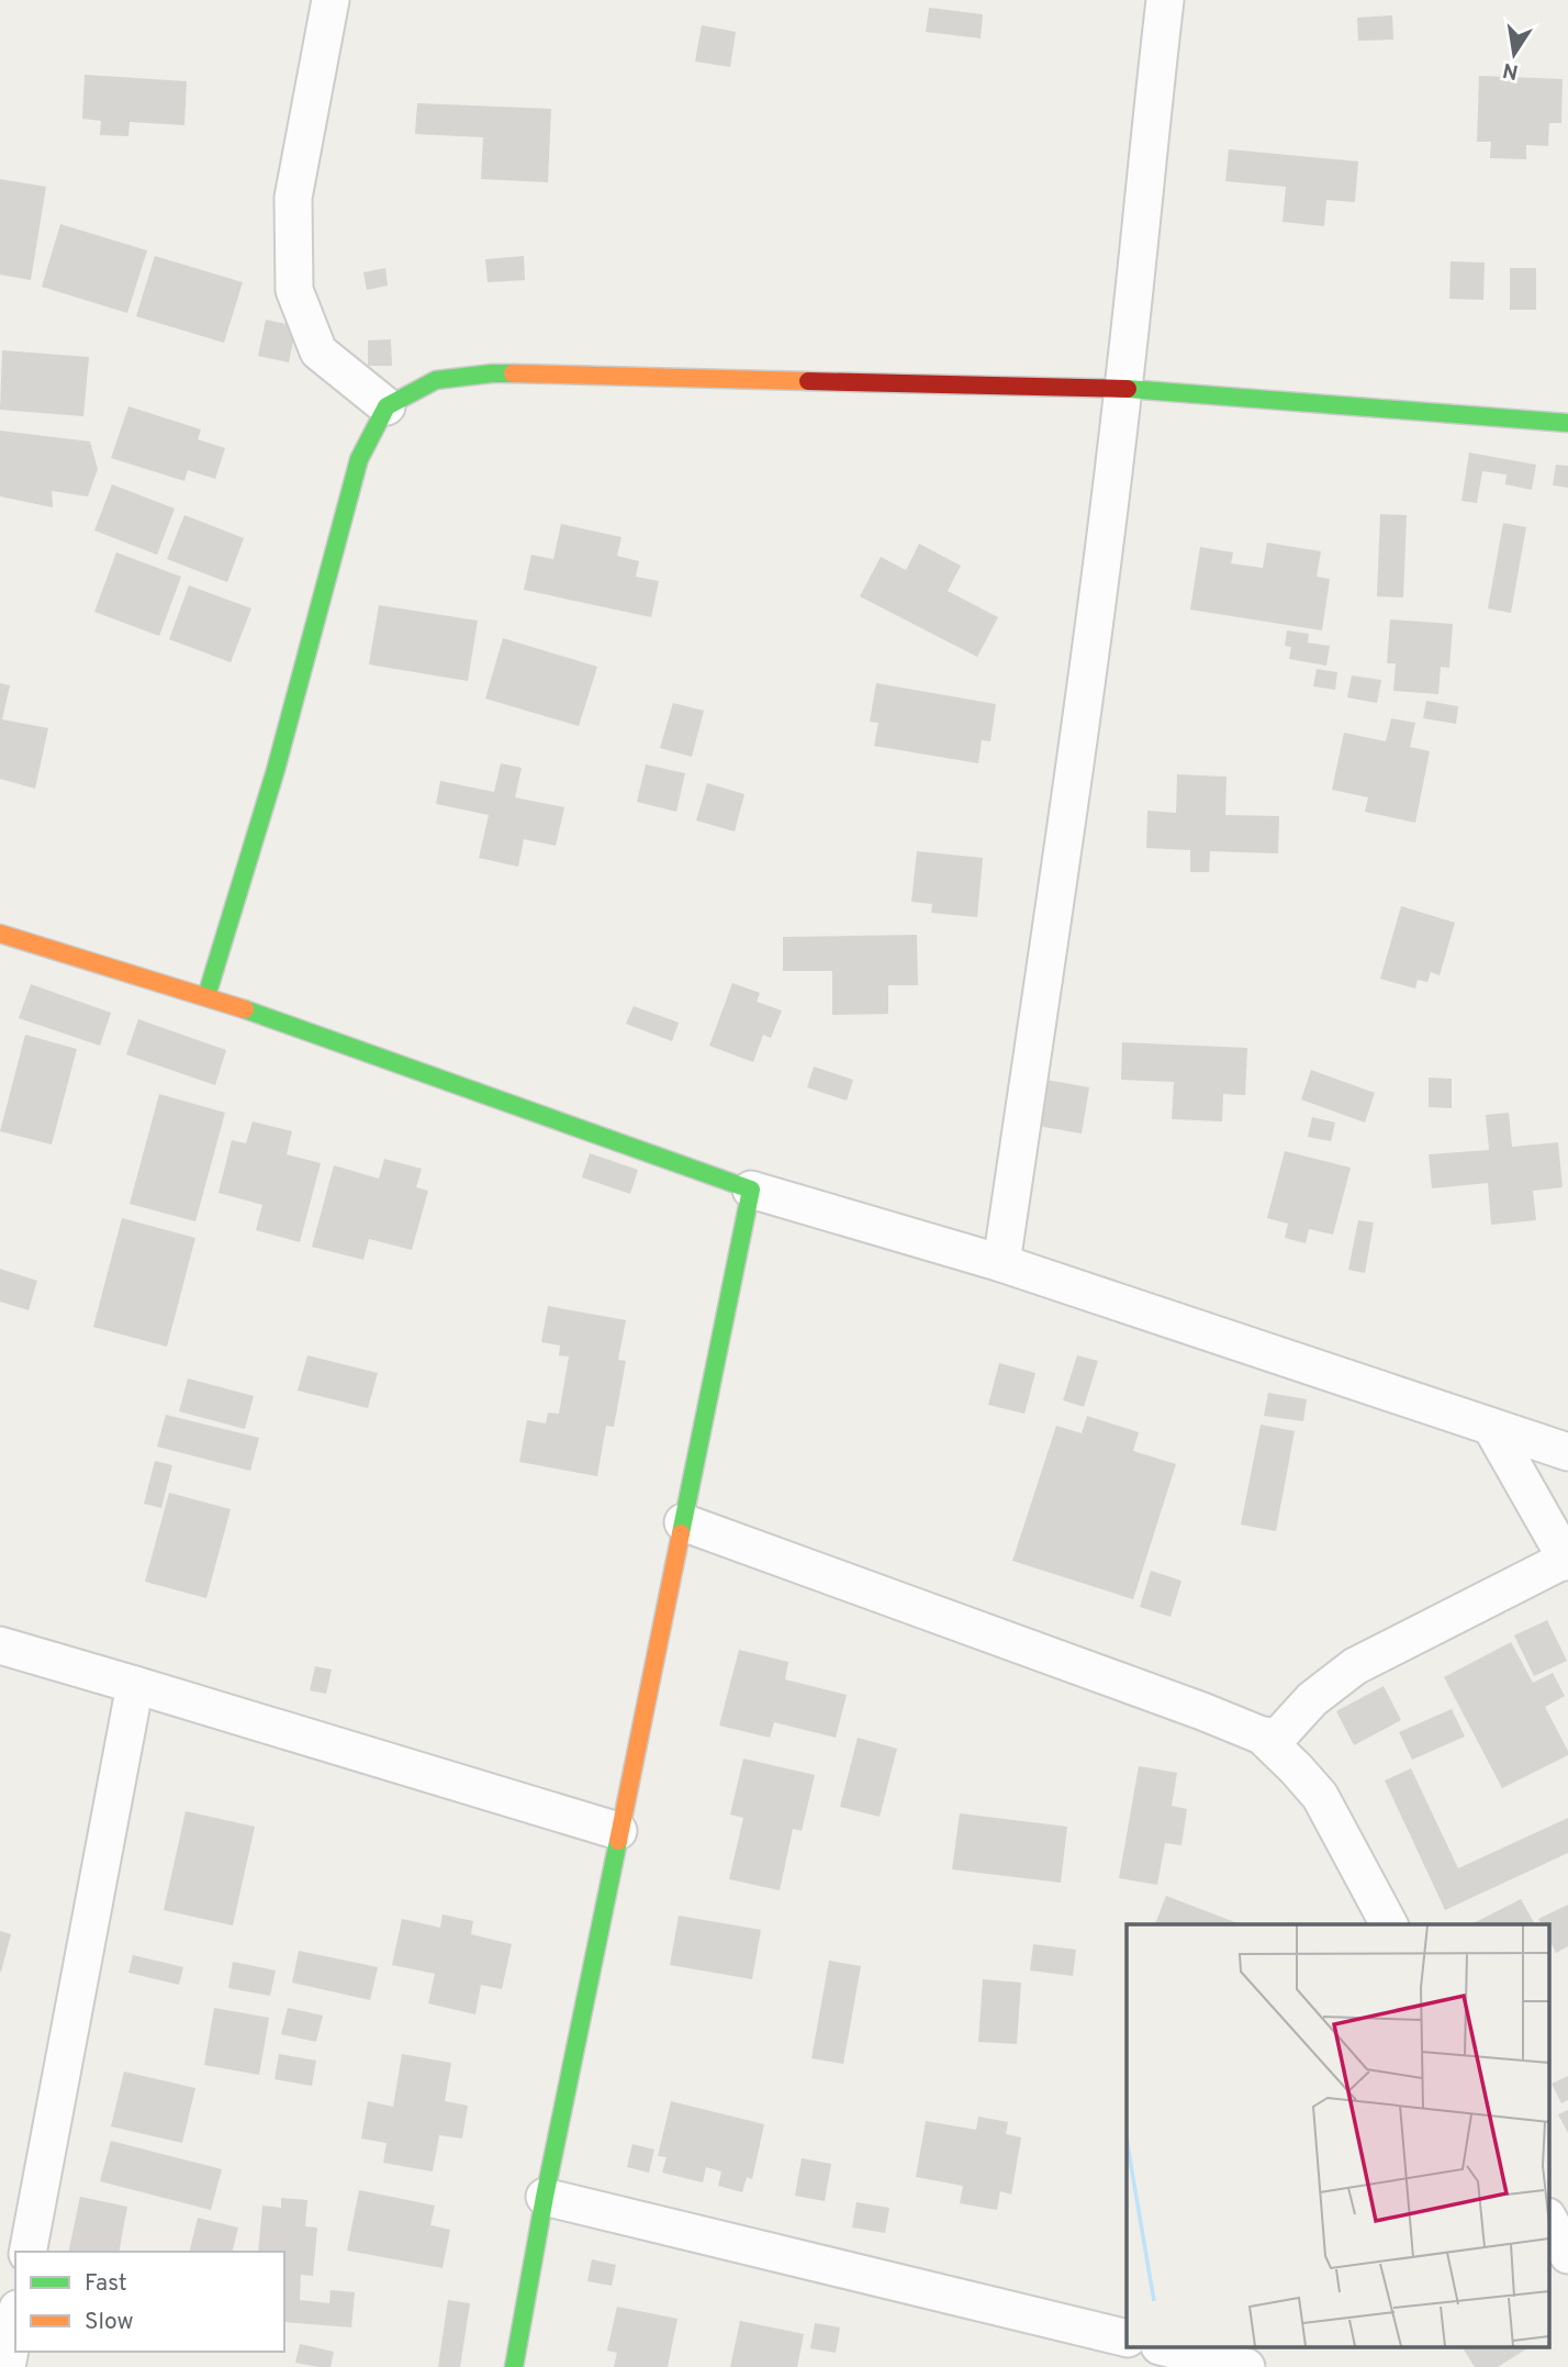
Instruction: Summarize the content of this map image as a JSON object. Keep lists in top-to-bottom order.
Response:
{
  "legend": ["Fast", "Slow"],
  "north": "bottom"
}
